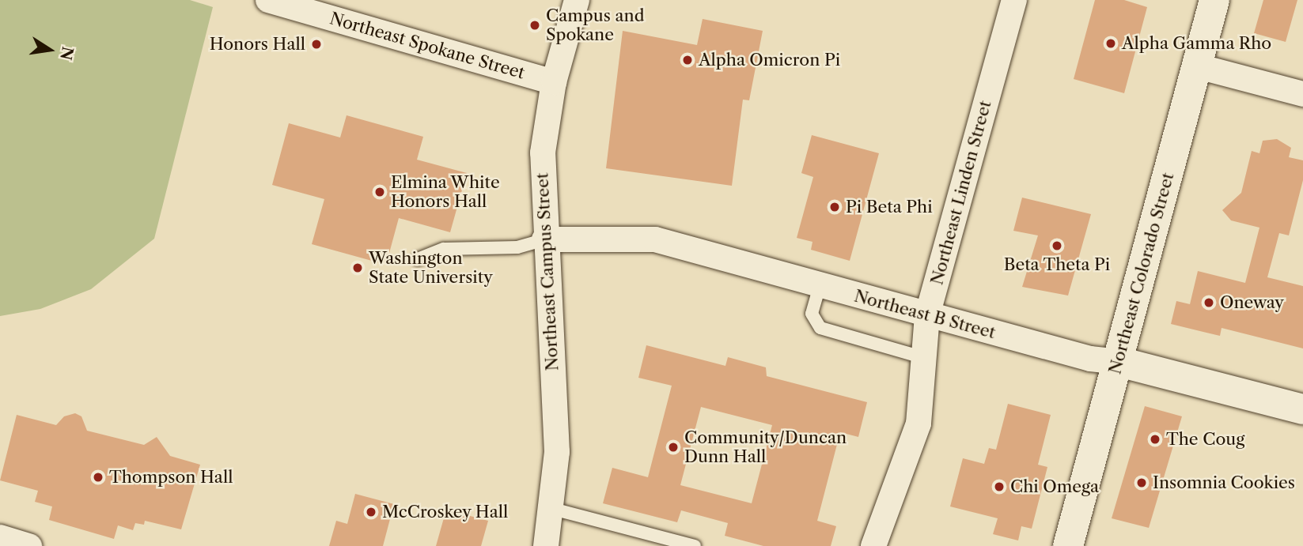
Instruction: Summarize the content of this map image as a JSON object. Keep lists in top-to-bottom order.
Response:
{
  "streets": {
    "street": [
      "Northeast Spokane Street",
      "Northeast Linden Street",
      "Northeast Campus Street",
      "Northeast Colorado Street",
      "Northeast B Street"
    ]
  },
  "crossings": [
    ["Northeast Spokane Street", "Northeast Campus Street"],
    ["Northeast Linden Street", "Northeast B Street"],
    ["Northeast Campus Street", "Northeast B Street"],
    ["Northeast Colorado Street", "Northeast B Street"]
  ],
  "places": [
    "Campus and Spokane",
    "Alpha Gamma Rho",
    "Honors Hall",
    "Alpha Omicron Pi",
    "Elmina White Honors Hall",
    "Pi Beta Phi",
    "Beta Theta Pi",
    "Washington State University",
    "Oneway",
    "The Coug",
    "Community/Duncan Dunn Hall",
    "Thompson Hall",
    "Insomnia Cookies",
    "Chi Omega",
    "McCroskey Hall"
  ],
  "north": "right"
}
